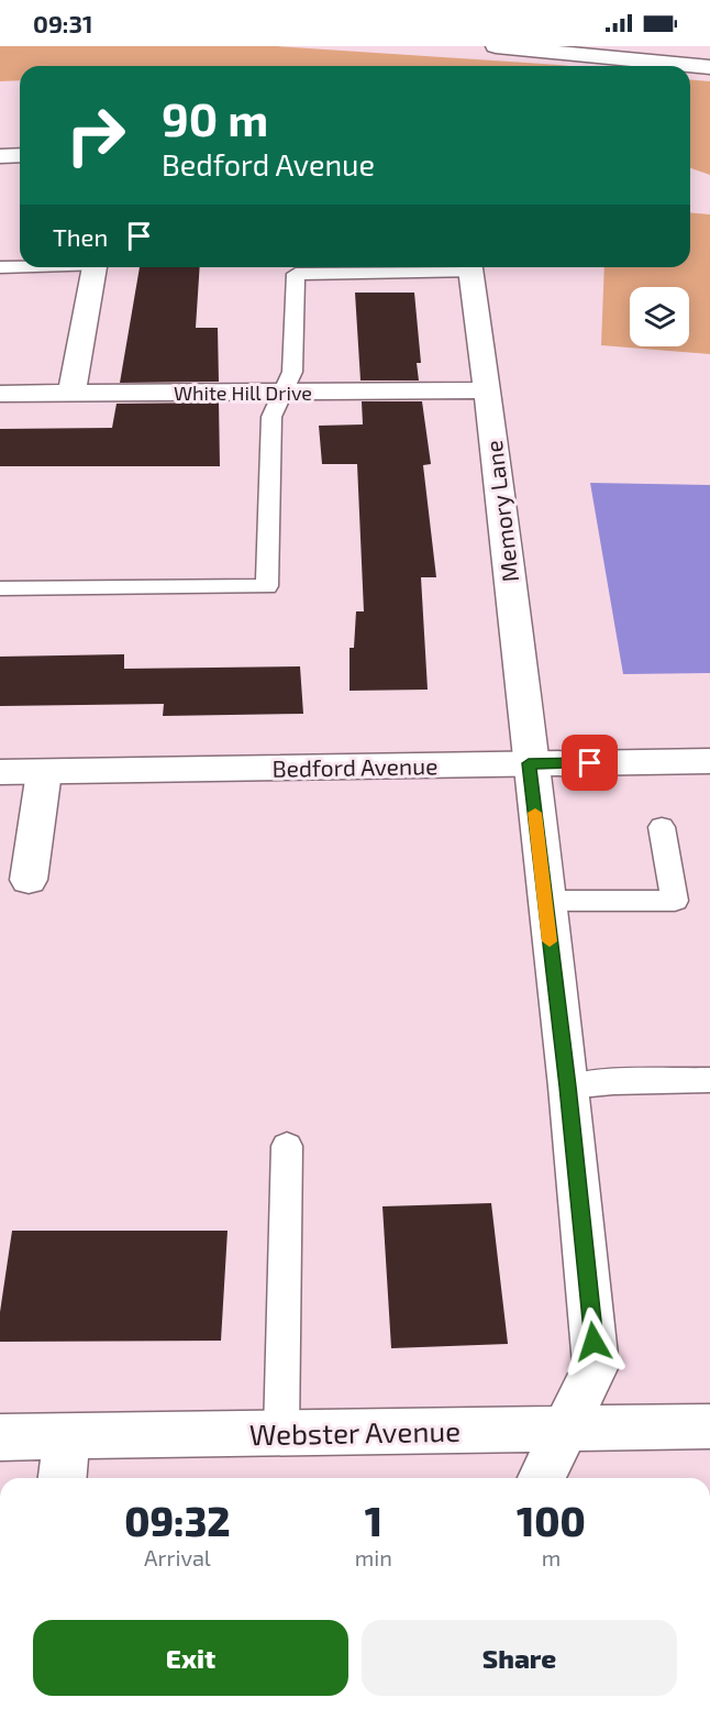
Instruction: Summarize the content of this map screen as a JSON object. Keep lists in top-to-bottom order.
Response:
{
  "streets": {
    "street": [
      "White Hill Drive",
      "Memory Lane",
      "Bedford Avenue",
      "Webster Avenue"
    ]
  },
  "crossings": [
    ["White Hill Drive", "Memory Lane"],
    ["Memory Lane", "Bedford Avenue"],
    ["Memory Lane", "Webster Avenue"]
  ],
  "page": {
    "status": "09:31",
    "turn": ["90 m", "Bedford Avenue"],
    "then": "Then",
    "eta": [
      "09:32",
      "Arrival",
      "1",
      "min",
      "100",
      "m"
    ],
    "buttons": ["Exit", "Share"]
  }
}
